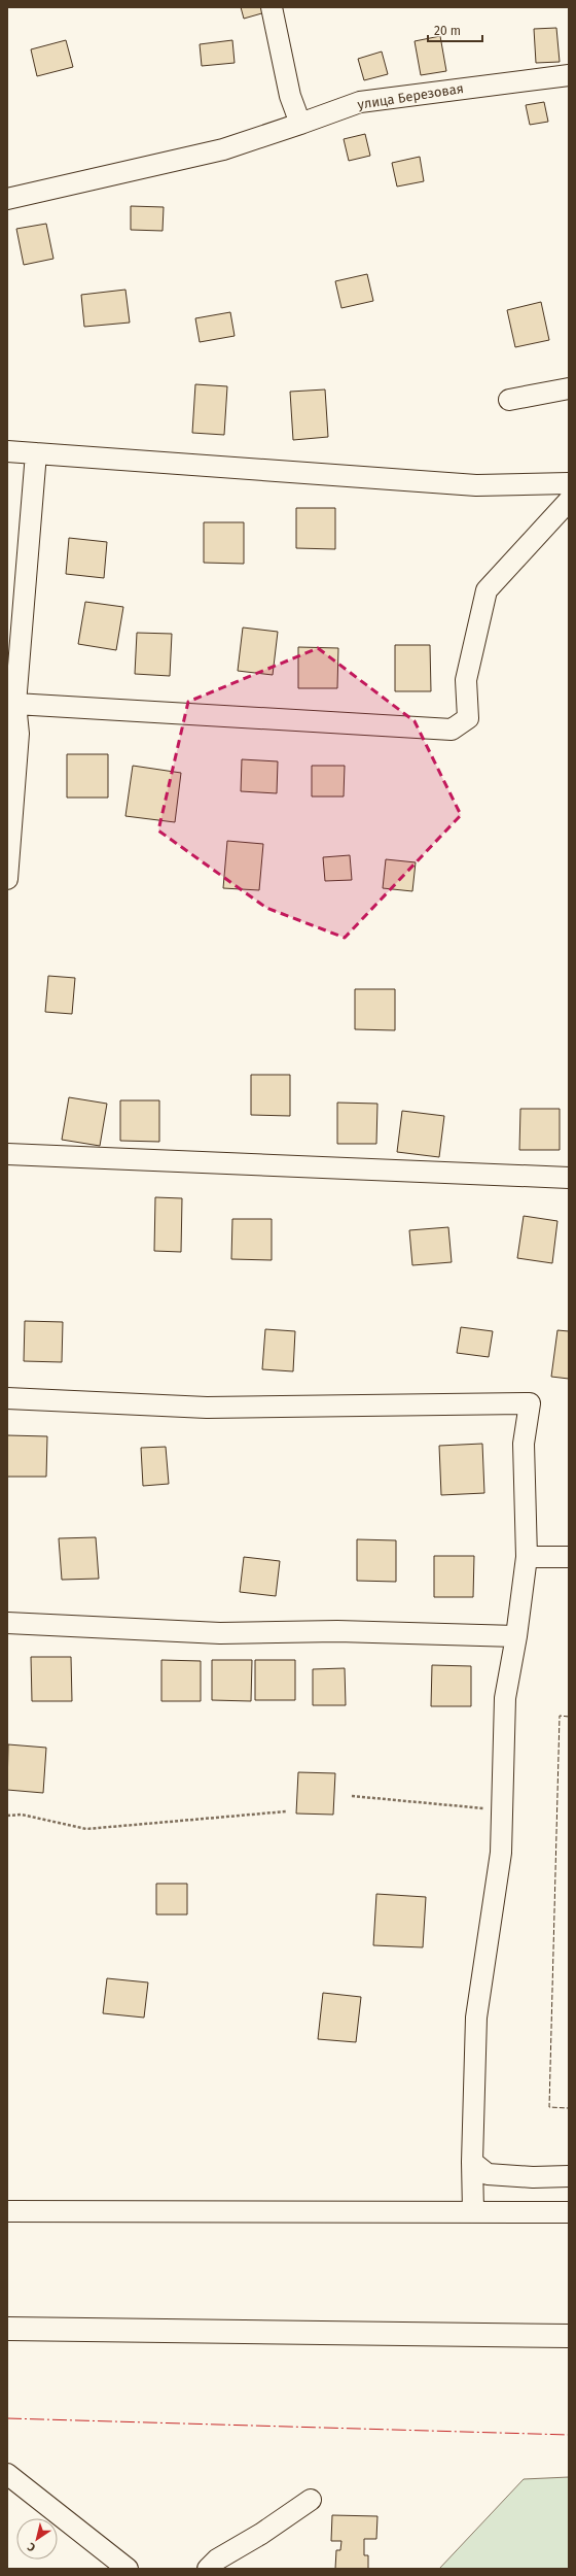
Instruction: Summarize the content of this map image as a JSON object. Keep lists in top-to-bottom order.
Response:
{
  "streets": {
    "street": ["улица Березовая"]
  },
  "scale_bar": "20 m",
  "north": "bottom left"
}
